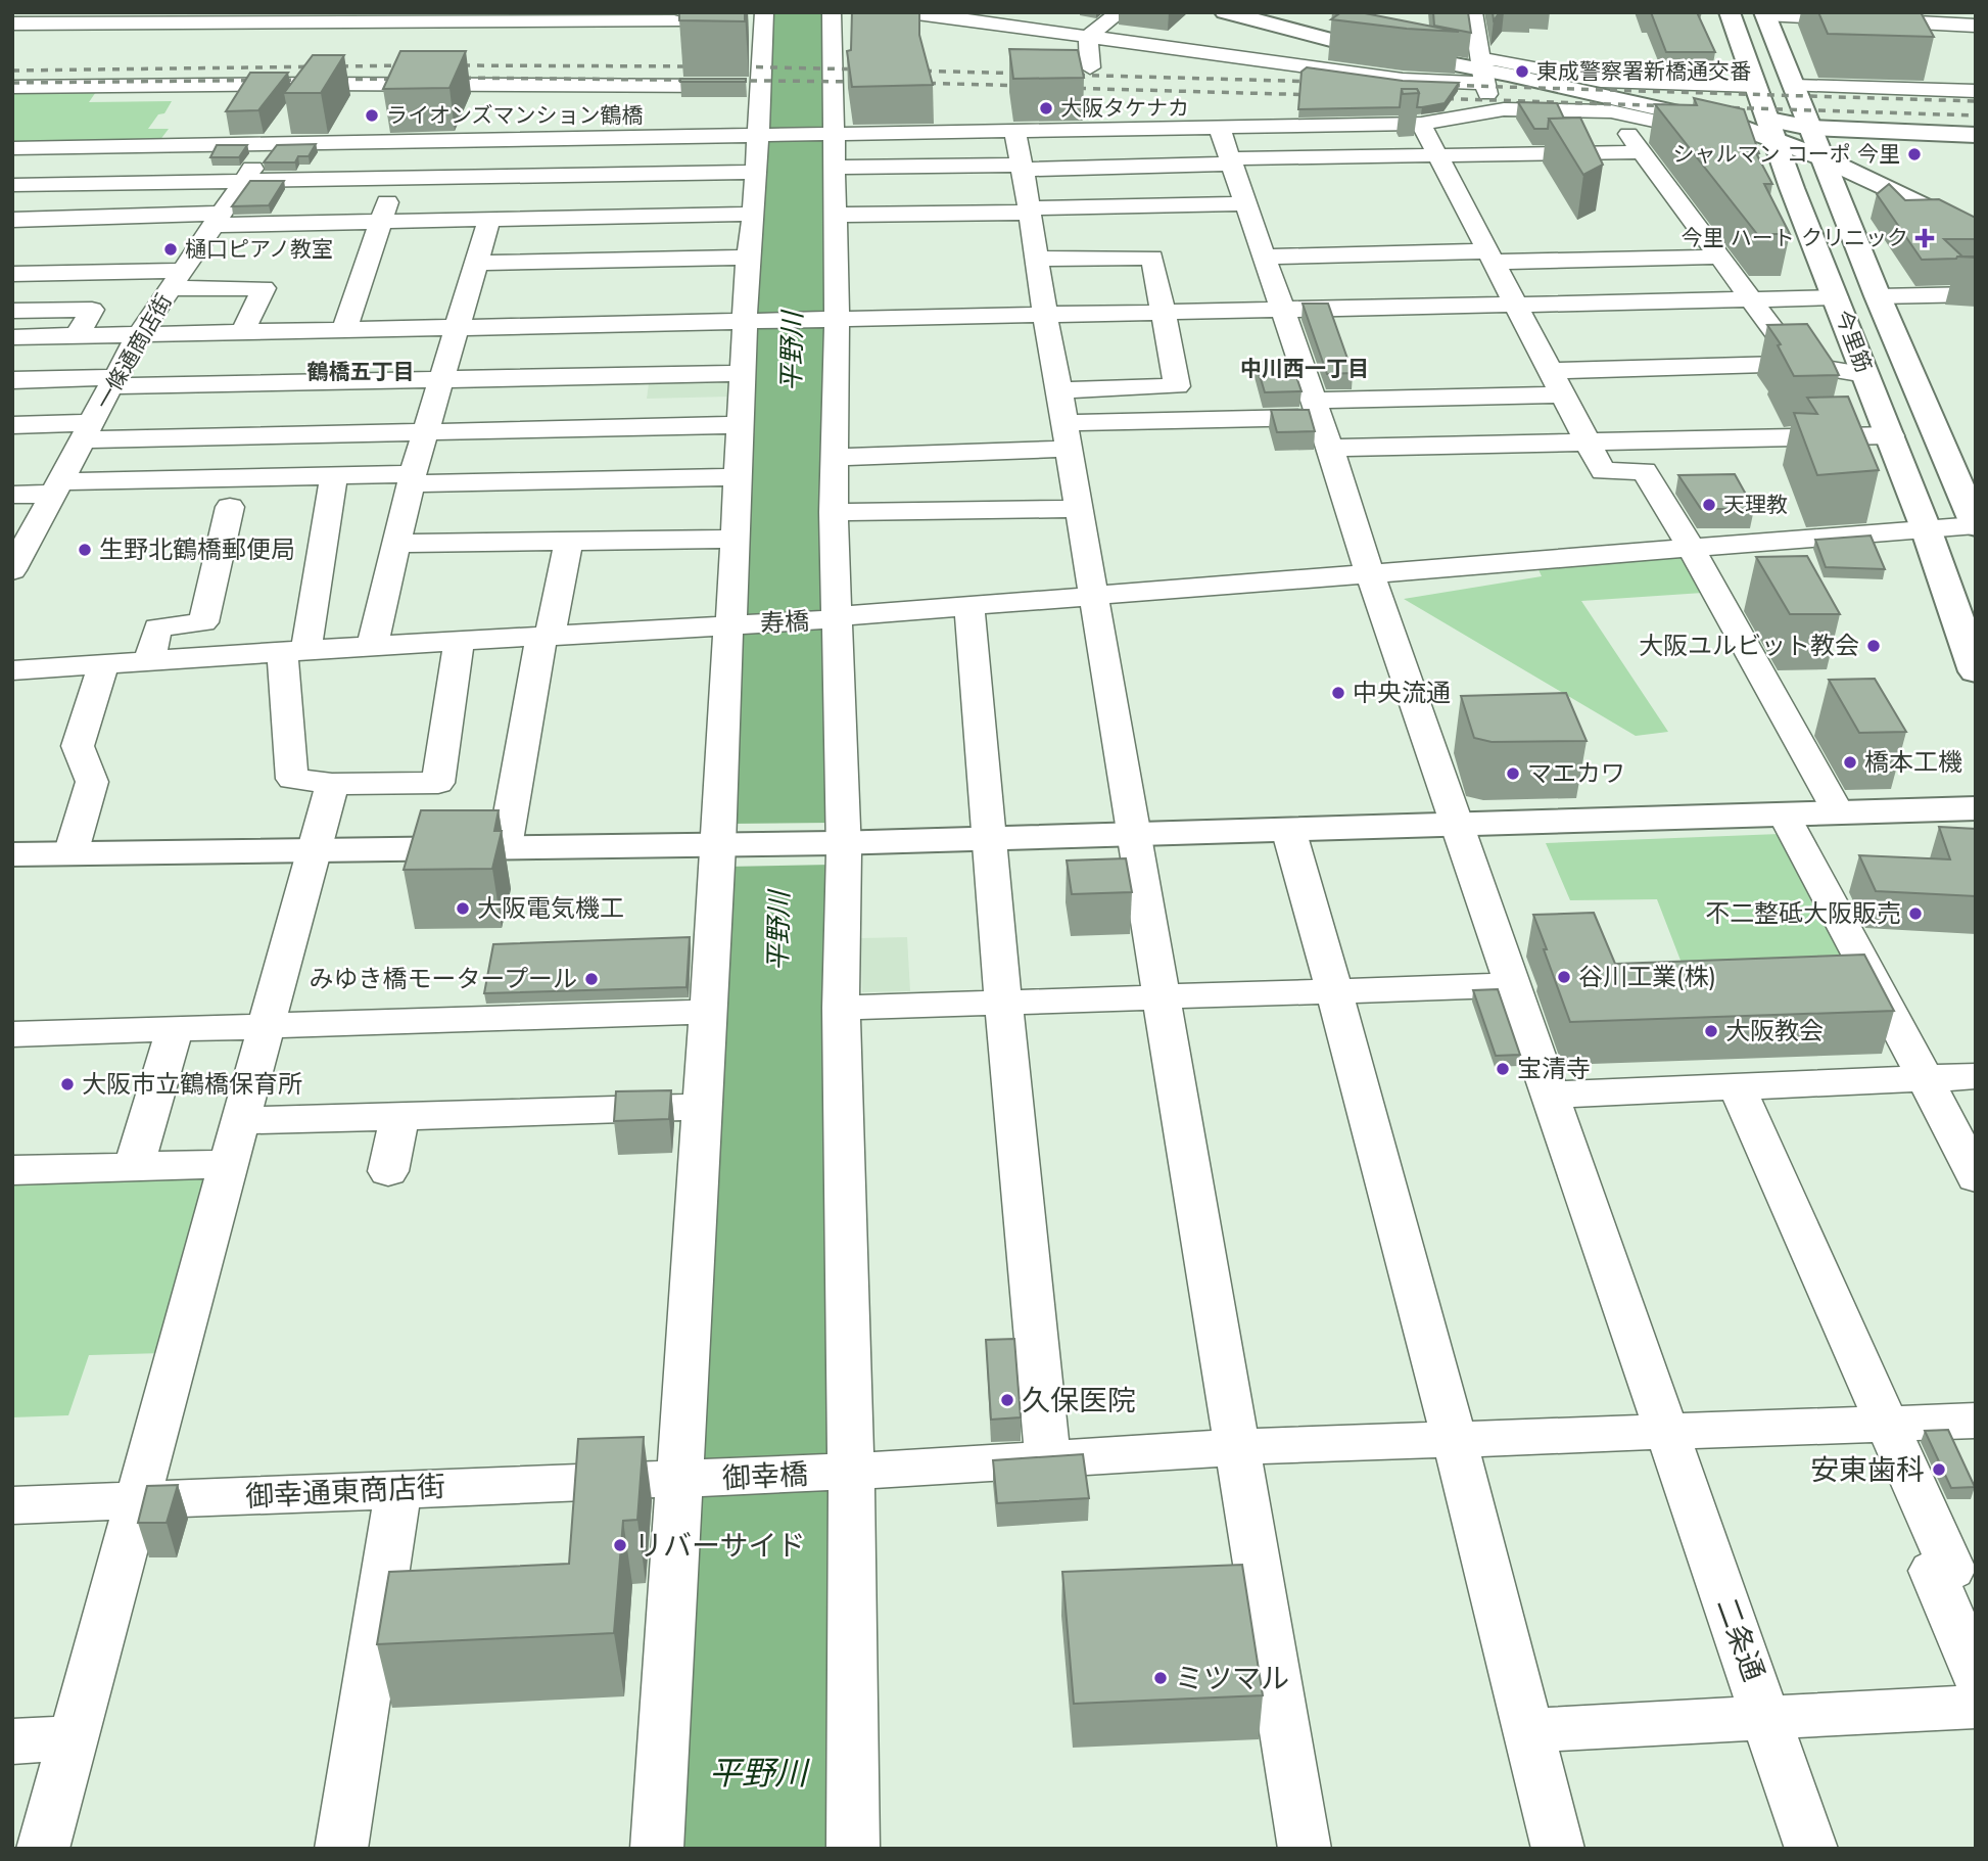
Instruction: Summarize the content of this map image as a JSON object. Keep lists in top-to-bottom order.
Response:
{
  "streets": {
    "main road": ["今里筋"],
    "street": [
      "一條通商店街",
      "寿橋",
      "御幸橋",
      "御幸通東商店街",
      "二条通"
    ]
  },
  "crossings": [
    ["今里筋", "寿橋"],
    ["寿橋", "二条通"],
    ["御幸橋", "御幸通東商店街"],
    ["御幸橋", "二条通"]
  ],
  "districts": ["中川西一丁目", "鶴橋五丁目"],
  "water": ["平野川"],
  "places": {
    "other": [
      "東成警察署新橋通交番",
      "大阪タケナカ",
      "ライオンズマンション鶴橋",
      "シャルマン コーポ 今里",
      "樋口ピアノ教室",
      "天理教",
      "生野北鶴橋郵便局",
      "大阪ユルビット教会",
      "中央流通",
      "橋本工機",
      "マエカワ",
      "大阪電気機工",
      "不二整砥大阪販売",
      "谷川工業(株)",
      "みゆき橋モータープール",
      "大阪教会",
      "宝清寺",
      "大阪市立鶴橋保育所",
      "久保医院",
      "安東歯科",
      "リバーサイド",
      "ミツマル"
    ],
    "health": ["今里 ハート クリニック"]
  }
}
